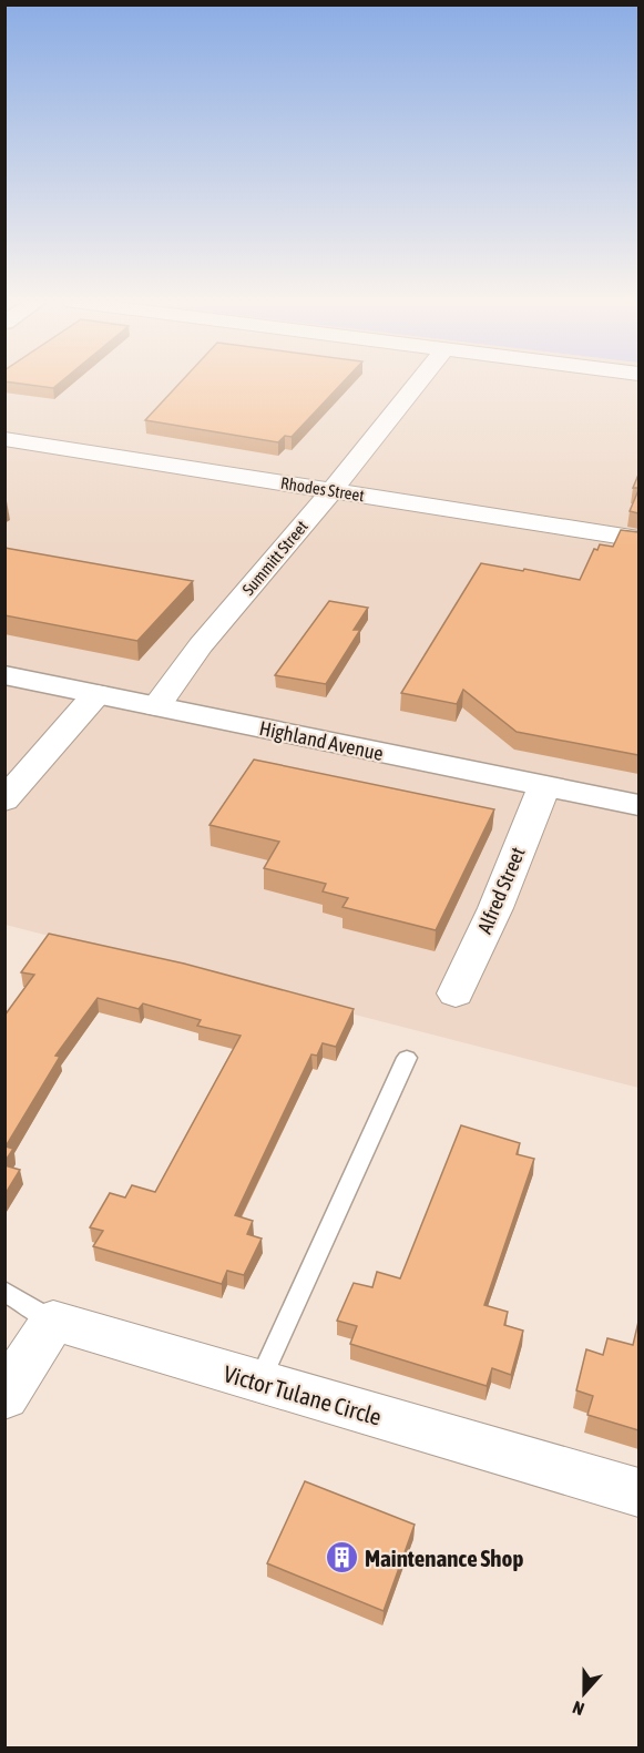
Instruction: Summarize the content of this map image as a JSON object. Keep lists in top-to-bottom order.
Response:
{
  "streets": {
    "main road": ["Highland Avenue"],
    "street": [
      "Rhodes Street",
      "Summitt Street",
      "Alfred Street",
      "Victor Tulane Circle"
    ]
  },
  "crossings": [
    ["Rhodes Street", "Summitt Street"],
    ["Summitt Street", "Highland Avenue"],
    ["Highland Avenue", "Alfred Street"]
  ],
  "places": {
    "building": ["Maintenance Shop"]
  },
  "north": "bottom"
}
